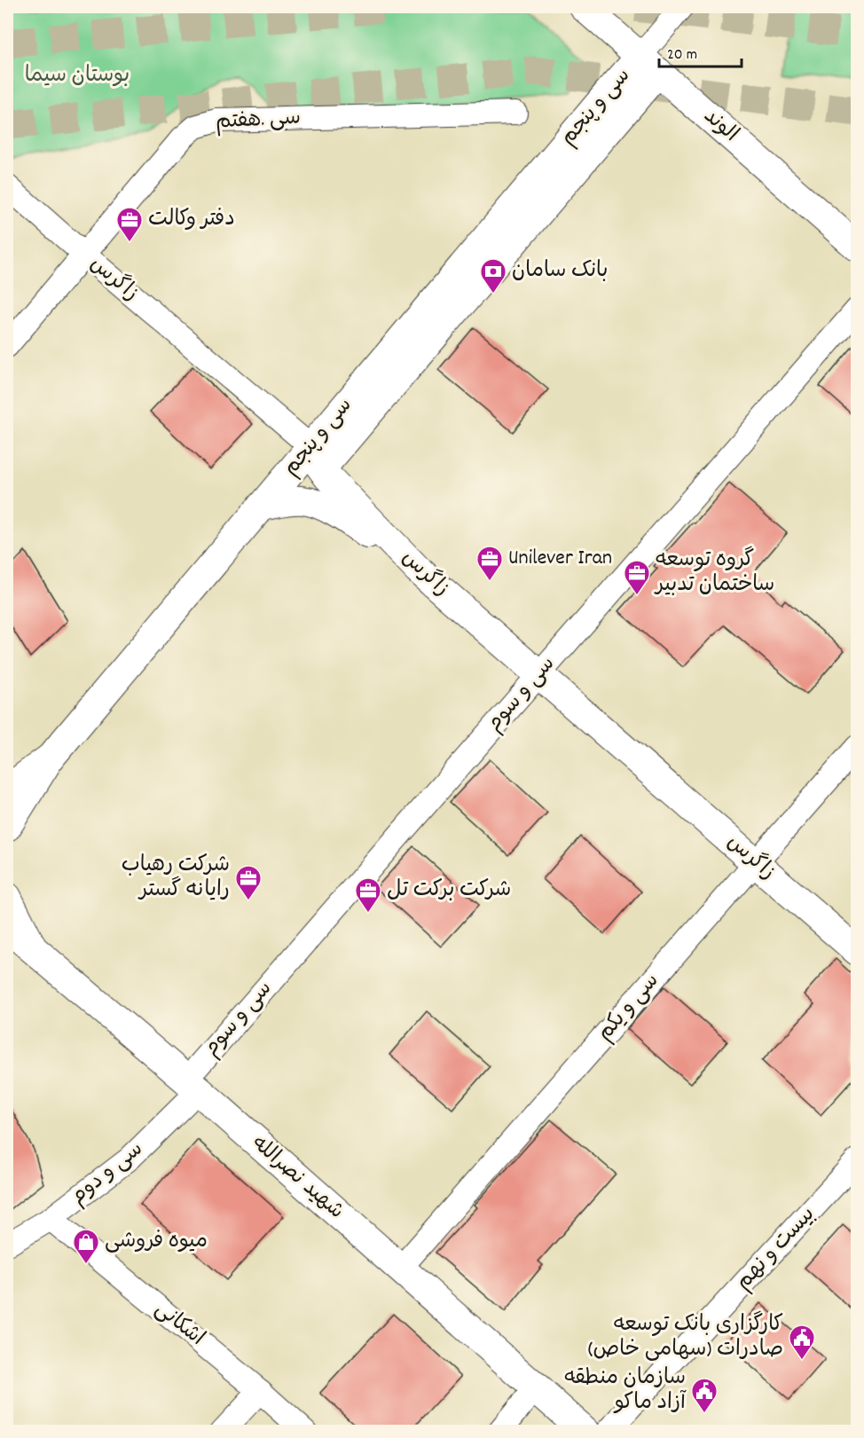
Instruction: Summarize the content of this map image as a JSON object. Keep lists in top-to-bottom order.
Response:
{
  "streets": {
    "main road": ["شهید نصرالله"],
    "street": [
      "سی و پنجم",
      "سی .هفتم",
      "الوند",
      "زاگرس",
      "سی و سوم",
      "سی و یکم",
      "سی و دوم",
      "بیست و نهم",
      "اشکانی"
    ]
  },
  "crossings": [
    ["سی و پنجم", "الوند"],
    ["سی و پنجم", "زاگرس"],
    ["سی .هفتم", "زاگرس"],
    ["زاگرس", "سی و سوم"],
    ["زاگرس", "سی و یکم"],
    ["سی و سوم", "سی و دوم"],
    ["سی و سوم", "شهید نصرالله"],
    ["سی و یکم", "شهید نصرالله"],
    ["سی و دوم", "شهید نصرالله"],
    ["سی و دوم", "اشکانی"]
  ],
  "parks": ["بوستان سیما"],
  "places": {
    "office": [
      "دفتر وکالت",
      "Unilever Iran",
      "گروه توسعه ساختمان تدبیر",
      "شرکت رهیاب رایانه گستر",
      "شرکت برکت تل"
    ],
    "bank": ["بانک سامان"],
    "shop": ["میوه فروشی"],
    "public building": ["کارگزاری بانک توسعه صادرات (سهامی خاص)", "سازمان منطقه آزاد ماکو"]
  },
  "scale_bar": "20 m"
}
